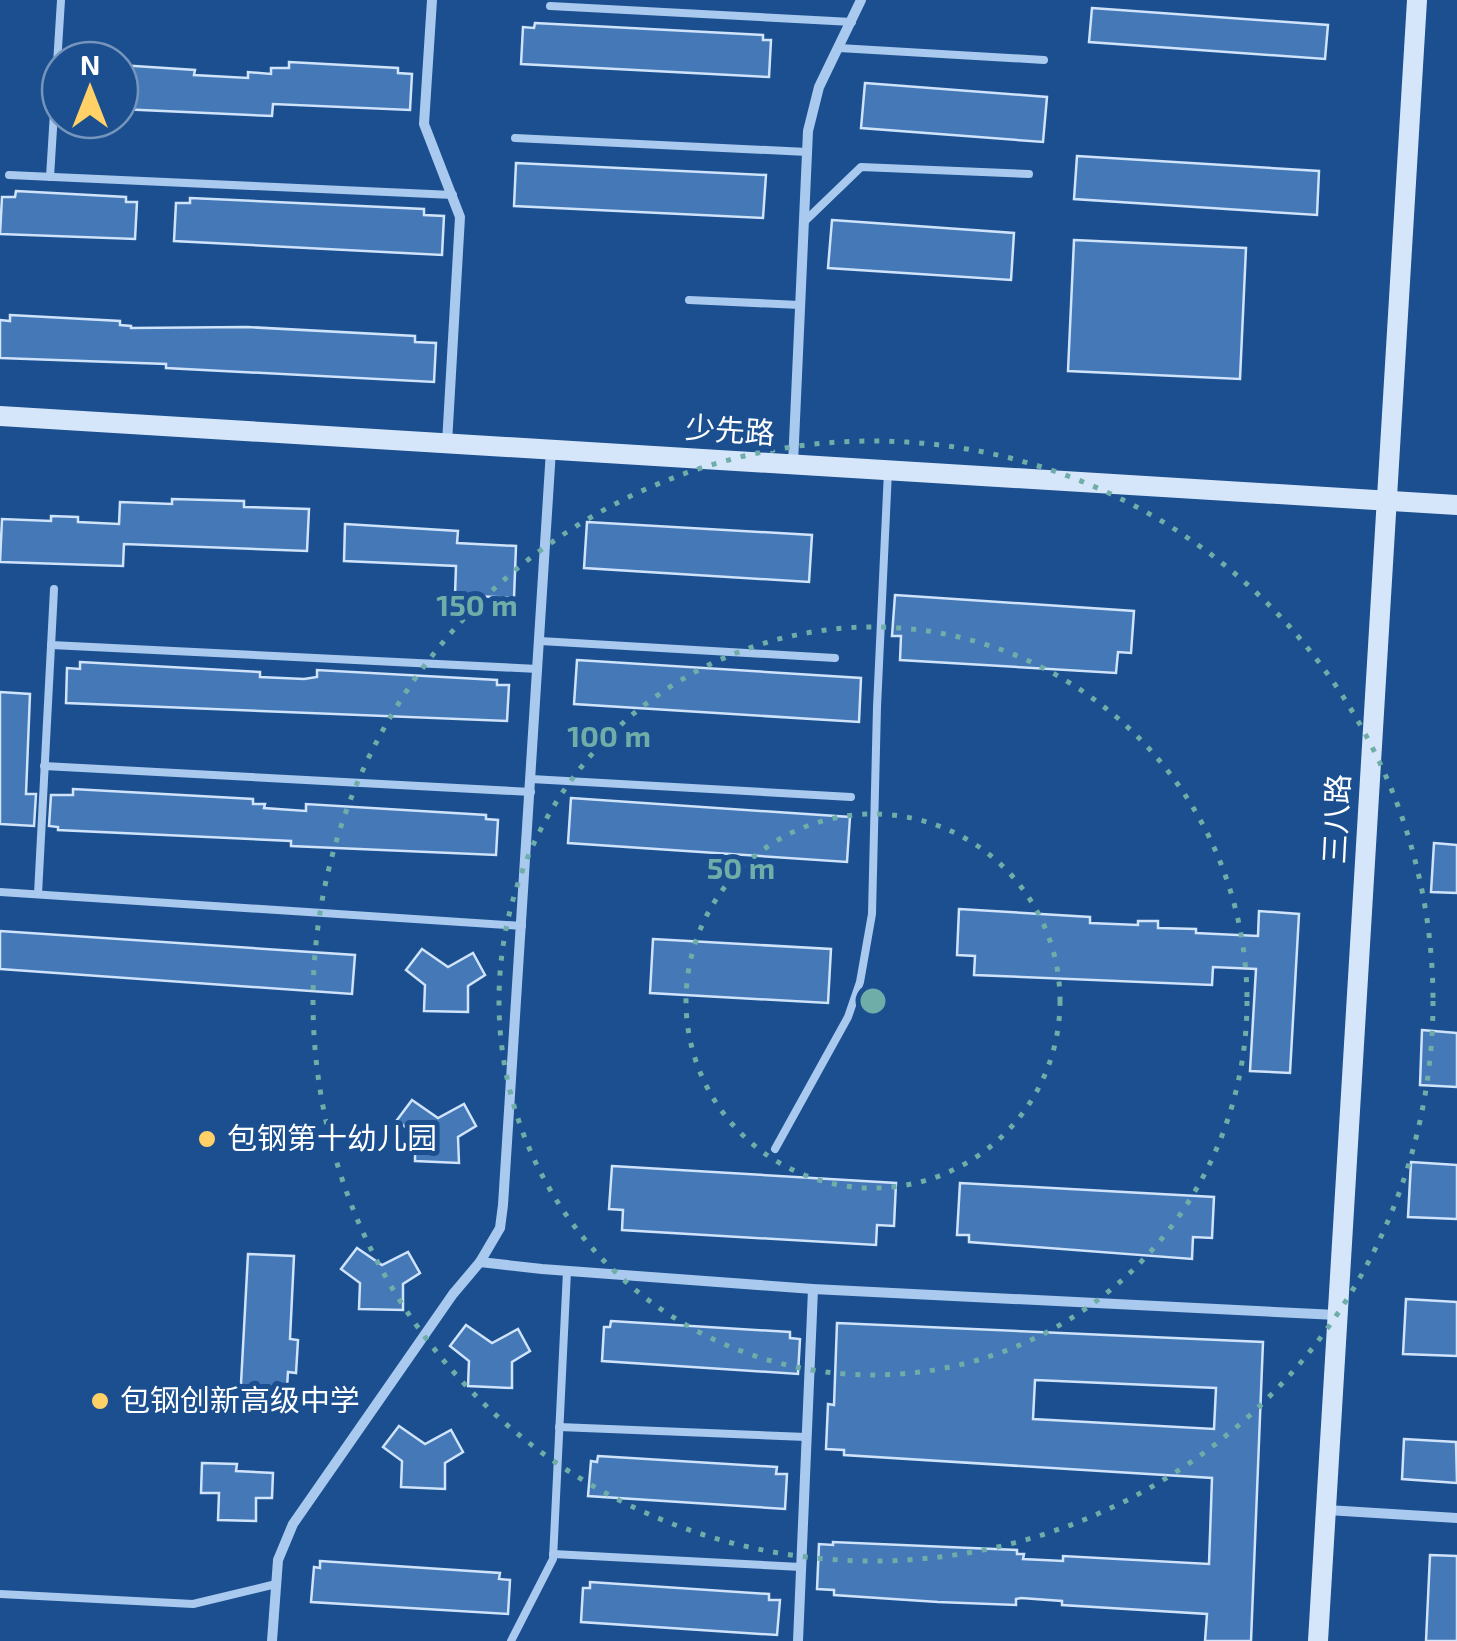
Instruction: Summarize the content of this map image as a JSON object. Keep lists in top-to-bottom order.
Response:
{
  "streets": {
    "main road": ["少先路", "三八路"]
  },
  "crossings": [
    ["少先路", "三八路"]
  ],
  "places": ["包钢第十幼儿园", "包钢创新高级中学"],
  "north": "top",
  "rings": ["150 m", "100 m", "50 m"]
}
